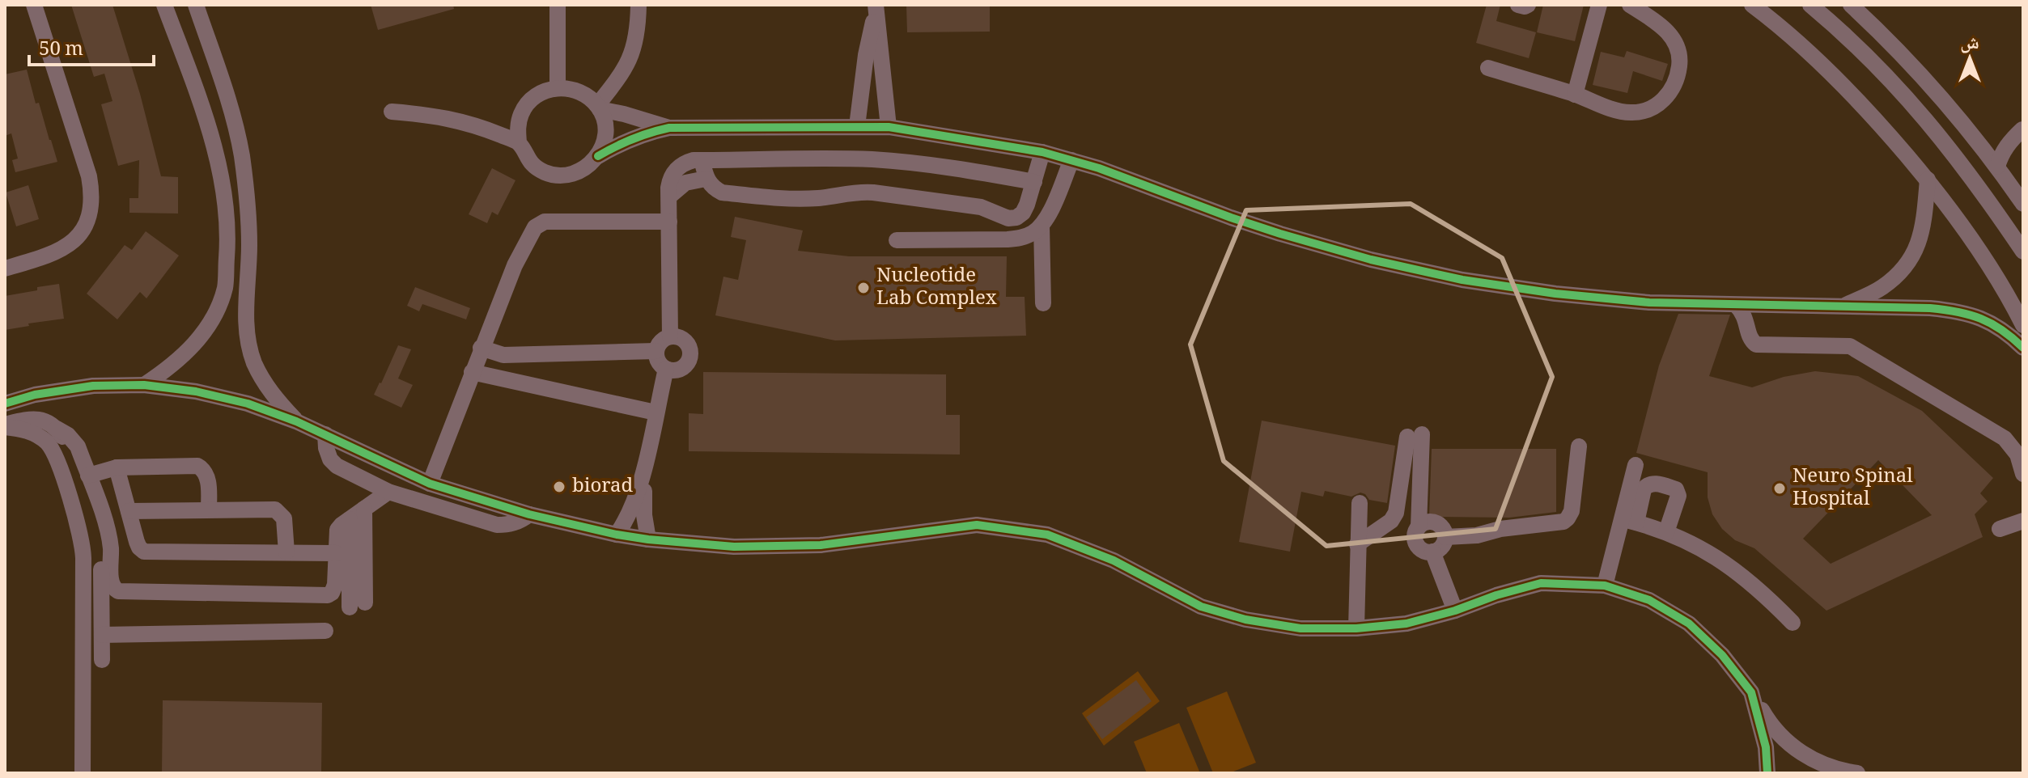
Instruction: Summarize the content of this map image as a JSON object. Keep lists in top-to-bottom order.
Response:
{
  "places": ["Nucleotide Lab Complex", "biorad", "Neuro Spinal Hospital"],
  "scale_bar": "50 m",
  "north": "top"
}
